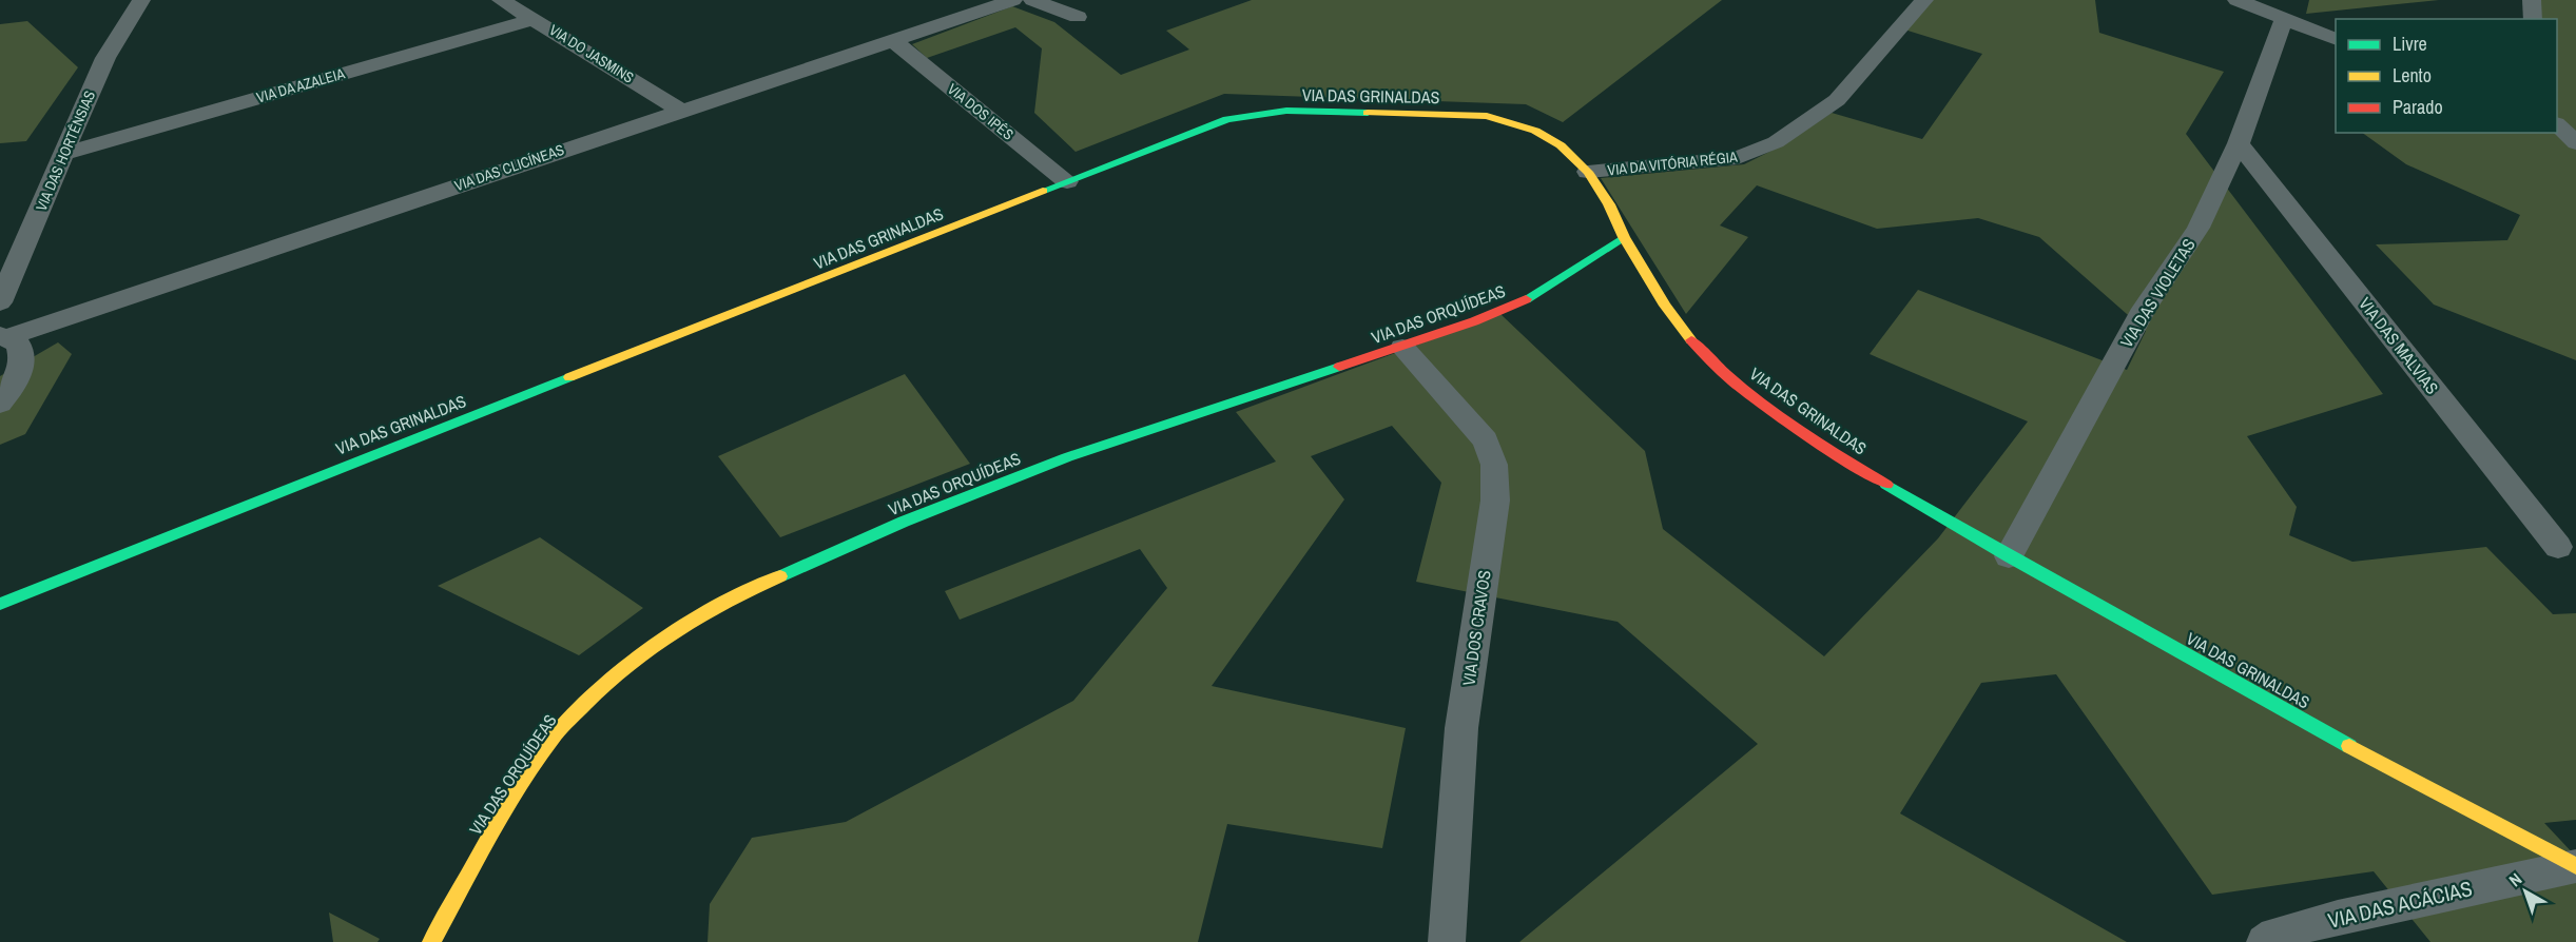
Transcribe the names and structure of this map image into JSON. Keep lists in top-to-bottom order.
{
  "streets": {
    "street": [
      "VIA DO JASMINS",
      "VIA DA AZALEIA",
      "VIA DAS GRINALDAS",
      "VIA DOS IPÊS",
      "VIA DAS HORTÊNSIAS",
      "VIA DA VITÓRIA RÉGIA",
      "VIA DAS CLICÍNEAS",
      "VIA DAS VIOLETAS",
      "VIA DAS ORQUÍDEAS",
      "VIA DAS MALVIAS",
      "VIA DOS CRAVOS",
      "VIA DAS ACÁCIAS"
    ]
  },
  "crossings": [
    ["VIA DO JASMINS", "VIA DA AZALEIA"],
    ["VIA DO JASMINS", "VIA DAS CLICÍNEAS"],
    ["VIA DA AZALEIA", "VIA DAS HORTÊNSIAS"],
    ["VIA DAS GRINALDAS", "VIA DOS IPÊS"],
    ["VIA DAS GRINALDAS", "VIA DA VITÓRIA RÉGIA"],
    ["VIA DAS GRINALDAS", "VIA DAS VIOLETAS"],
    ["VIA DAS GRINALDAS", "VIA DAS ORQUÍDEAS"],
    ["VIA DAS GRINALDAS", "VIA DAS ACÁCIAS"],
    ["VIA DOS IPÊS", "VIA DAS CLICÍNEAS"],
    ["VIA DAS VIOLETAS", "VIA DAS MALVIAS"],
    ["VIA DAS ORQUÍDEAS", "VIA DOS CRAVOS"]
  ],
  "legend": ["Livre", "Lento", "Parado"],
  "north": "top left"
}
